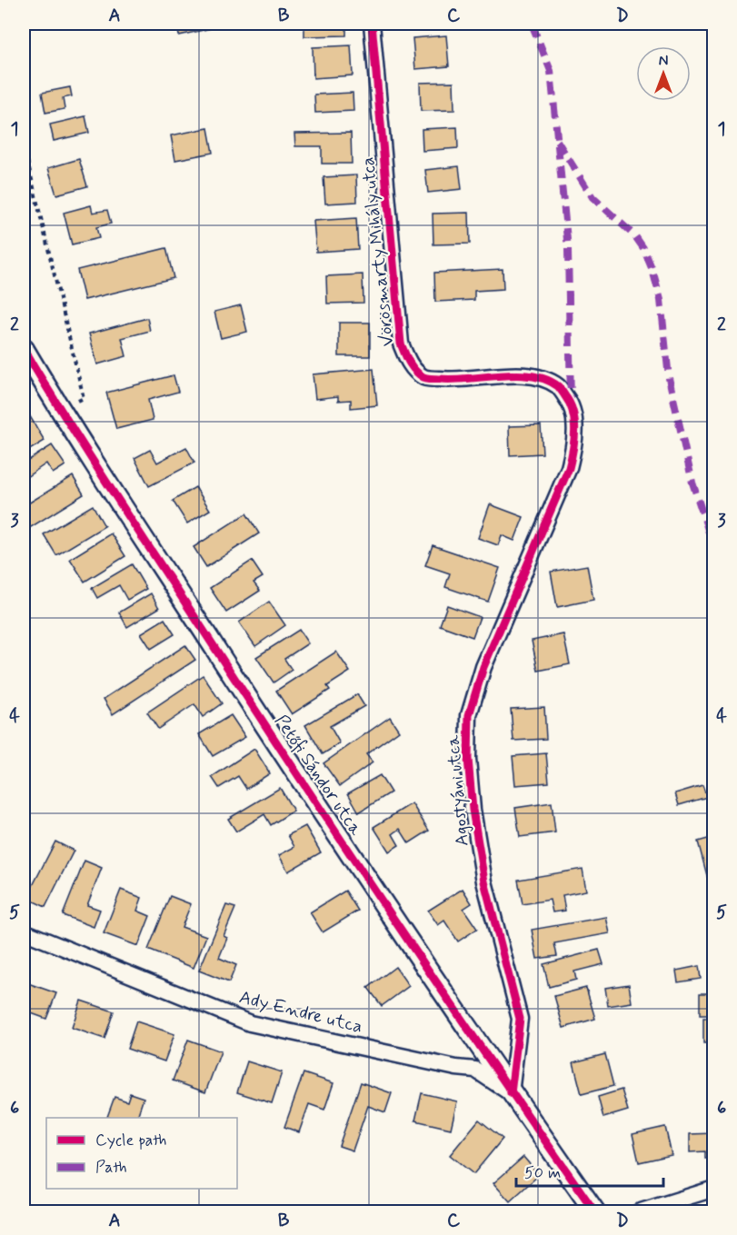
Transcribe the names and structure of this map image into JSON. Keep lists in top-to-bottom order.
{
  "streets": {
    "street": [
      "Vörösmarty Mihály utca",
      "Petőfi Sándor utca",
      "Agostyáni utca",
      "Ady Endre utca"
    ]
  },
  "crossings": [
    ["Vörösmarty Mihály utca", "Agostyáni utca"],
    ["Petőfi Sándor utca", "Agostyáni utca"],
    ["Petőfi Sándor utca", "Ady Endre utca"],
    ["Agostyáni utca", "Ady Endre utca"]
  ],
  "legend": ["Cycle path", "Path"],
  "scale_bar": "50 m",
  "north": "top",
  "grid": {
    "columns": [
      "A",
      "B",
      "C",
      "D"
    ],
    "rows": [
      "1",
      "2",
      "3",
      "4",
      "5",
      "6"
    ]
  }
}
